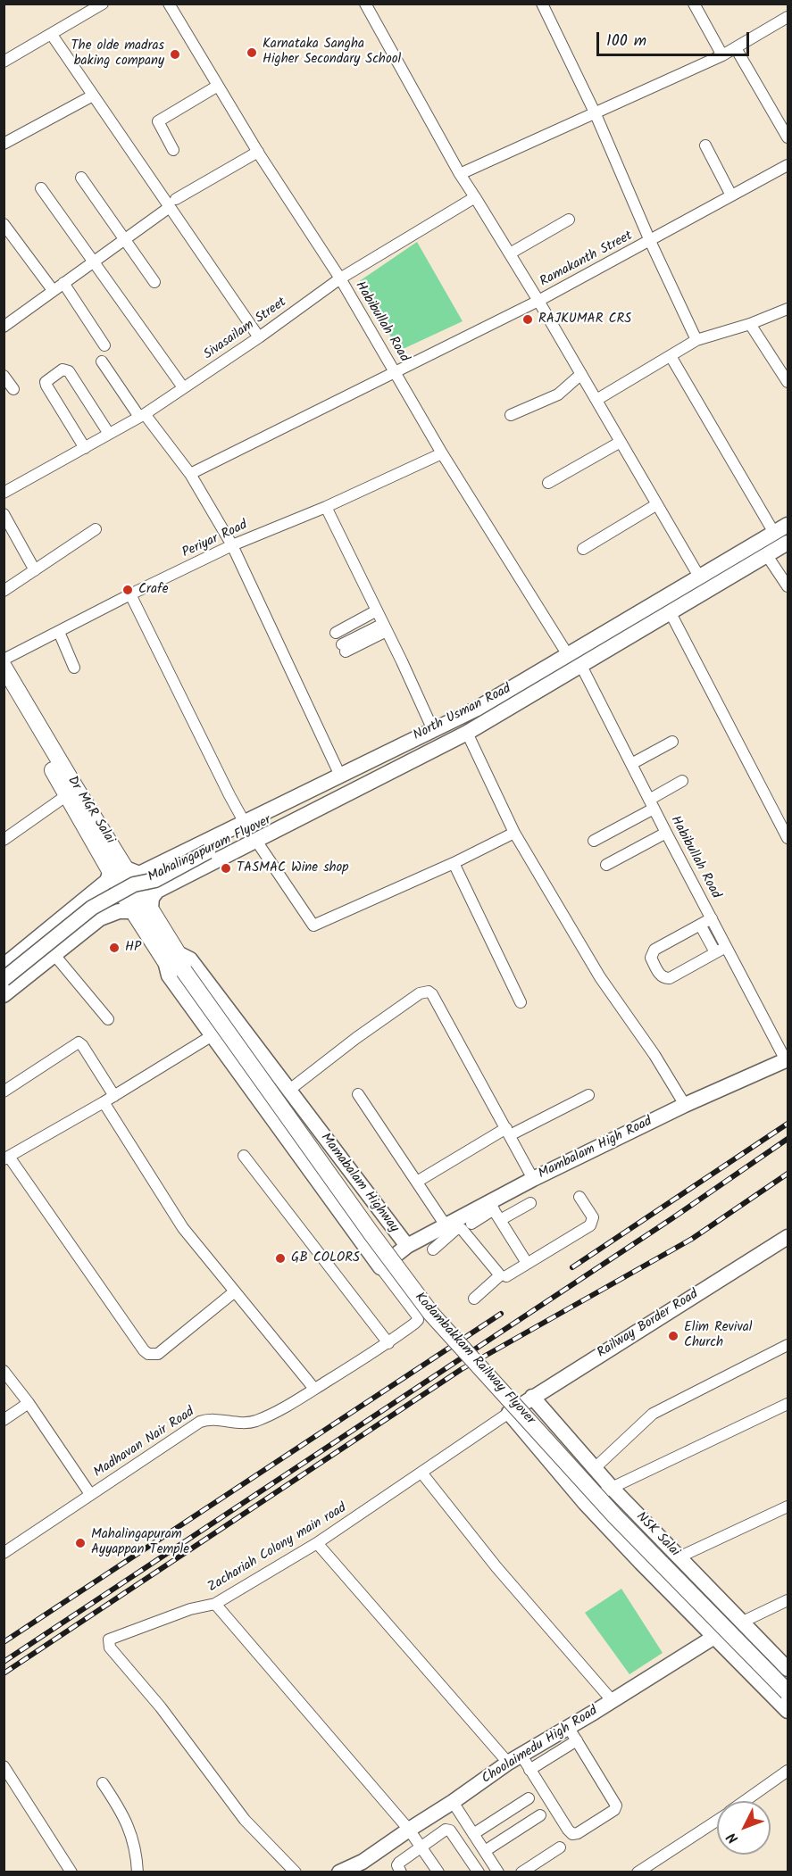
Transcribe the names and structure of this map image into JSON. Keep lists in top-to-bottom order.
{
  "streets": {
    "main road": ["Dr MGR Salai", "Kodambakkam Railway Flyover"],
    "street": [
      "Ramakanth Street",
      "Habibullah Road",
      "Sivasailam Street",
      "Periyar Road",
      "North Usman Road",
      "Mahalingapuram Flyover",
      "Mambalam High Road",
      "Mamabalam Highway",
      "Railway Border Road",
      "Madhavan Nair Road",
      "NSK Salai",
      "Zachariah Colony main road",
      "Choolaimedu High Road"
    ]
  },
  "crossings": [
    ["Ramakanth Street", "Habibullah Road"],
    ["Habibullah Road", "Sivasailam Street"],
    ["Habibullah Road", "Periyar Road"],
    ["Habibullah Road", "North Usman Road"],
    ["Habibullah Road", "Mambalam High Road"],
    ["North Usman Road", "Dr MGR Salai"],
    ["North Usman Road", "Mahalingapuram Flyover"],
    ["Dr MGR Salai", "Mamabalam Highway"],
    ["Dr MGR Salai", "Kodambakkam Railway Flyover"],
    ["Mambalam High Road", "Mamabalam Highway"],
    ["Mamabalam Highway", "Kodambakkam Railway Flyover"],
    ["Mamabalam Highway", "Madhavan Nair Road"],
    ["Railway Border Road", "NSK Salai"],
    ["Railway Border Road", "Zachariah Colony main road"]
  ],
  "places": [
    "Karnataka Sangha Higher Secondary School",
    "The olde madras baking company",
    "RAJKUMAR CRS",
    "Crafe",
    "TASMAC Wine shop",
    "HP",
    "GB COLORS",
    "Elim Revival Church",
    "Mahalingapuram Ayyappan Temple"
  ],
  "scale_bar": "100 m",
  "north": "bottom left"
}
